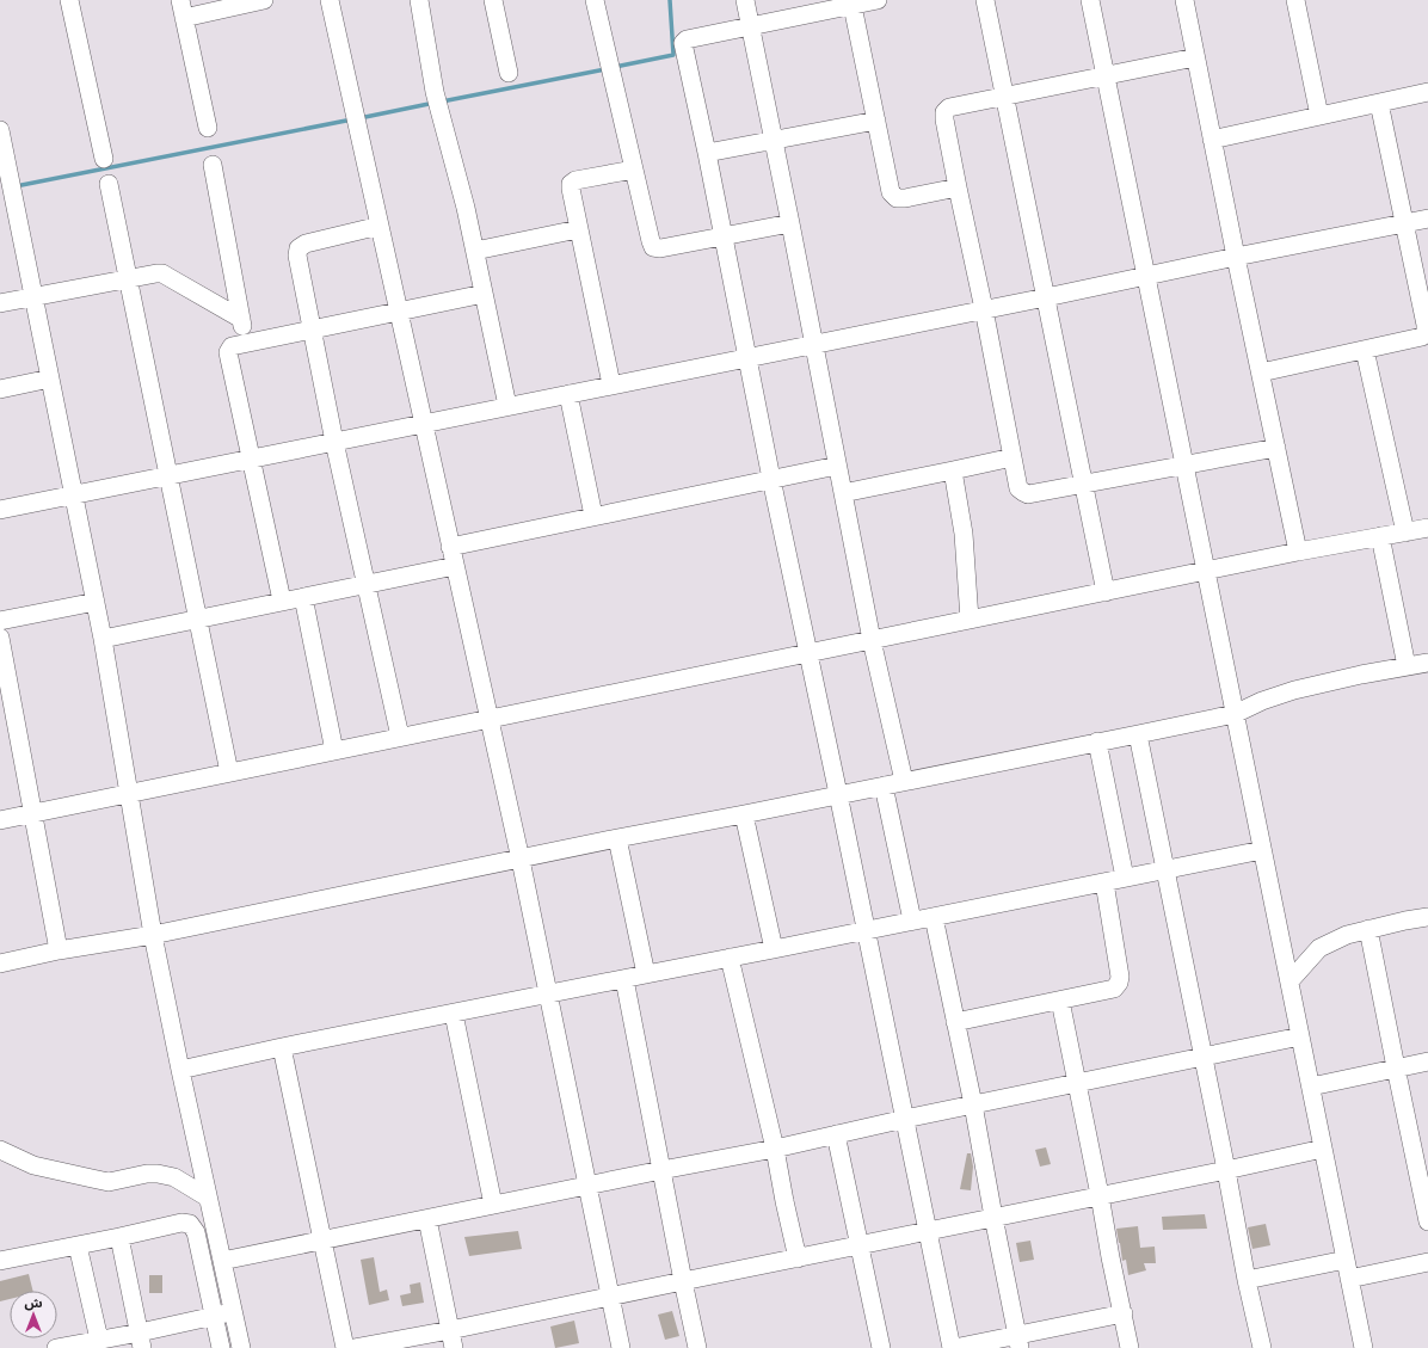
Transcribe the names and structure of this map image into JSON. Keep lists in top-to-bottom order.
{
  "north": "top"
}
